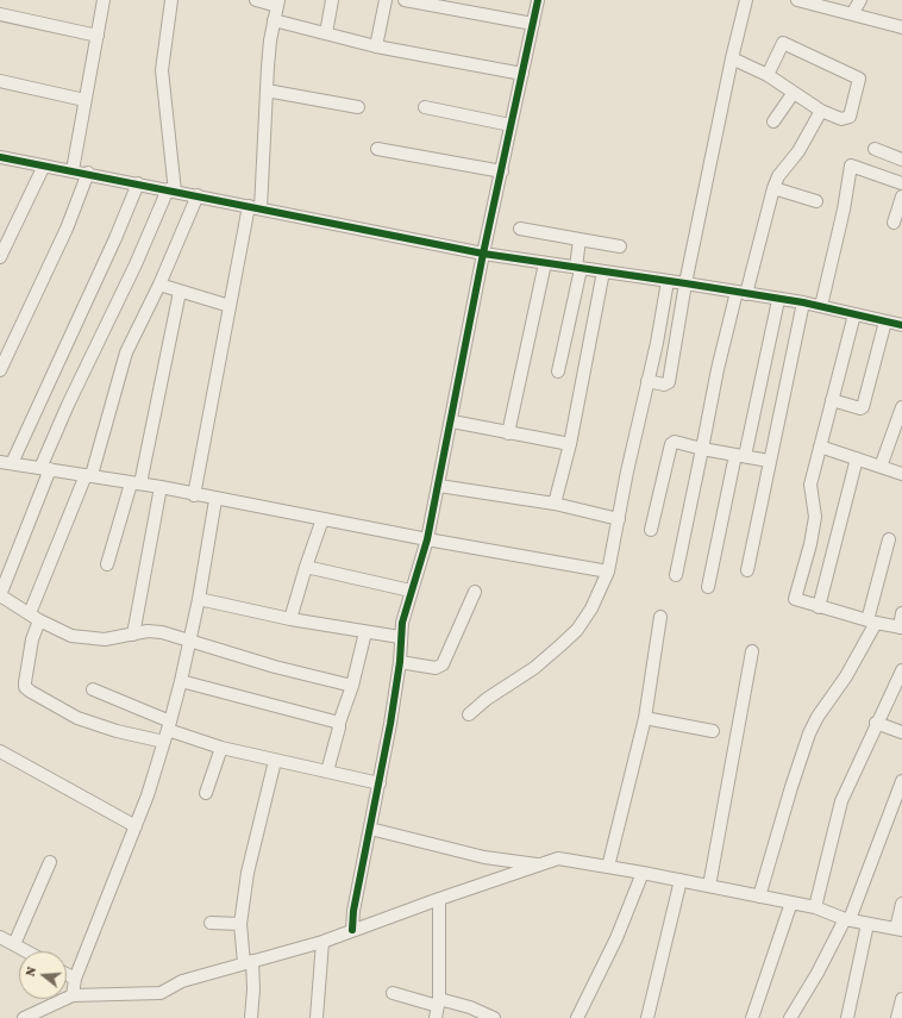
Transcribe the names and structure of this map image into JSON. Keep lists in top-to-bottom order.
{
  "north": "left"
}
